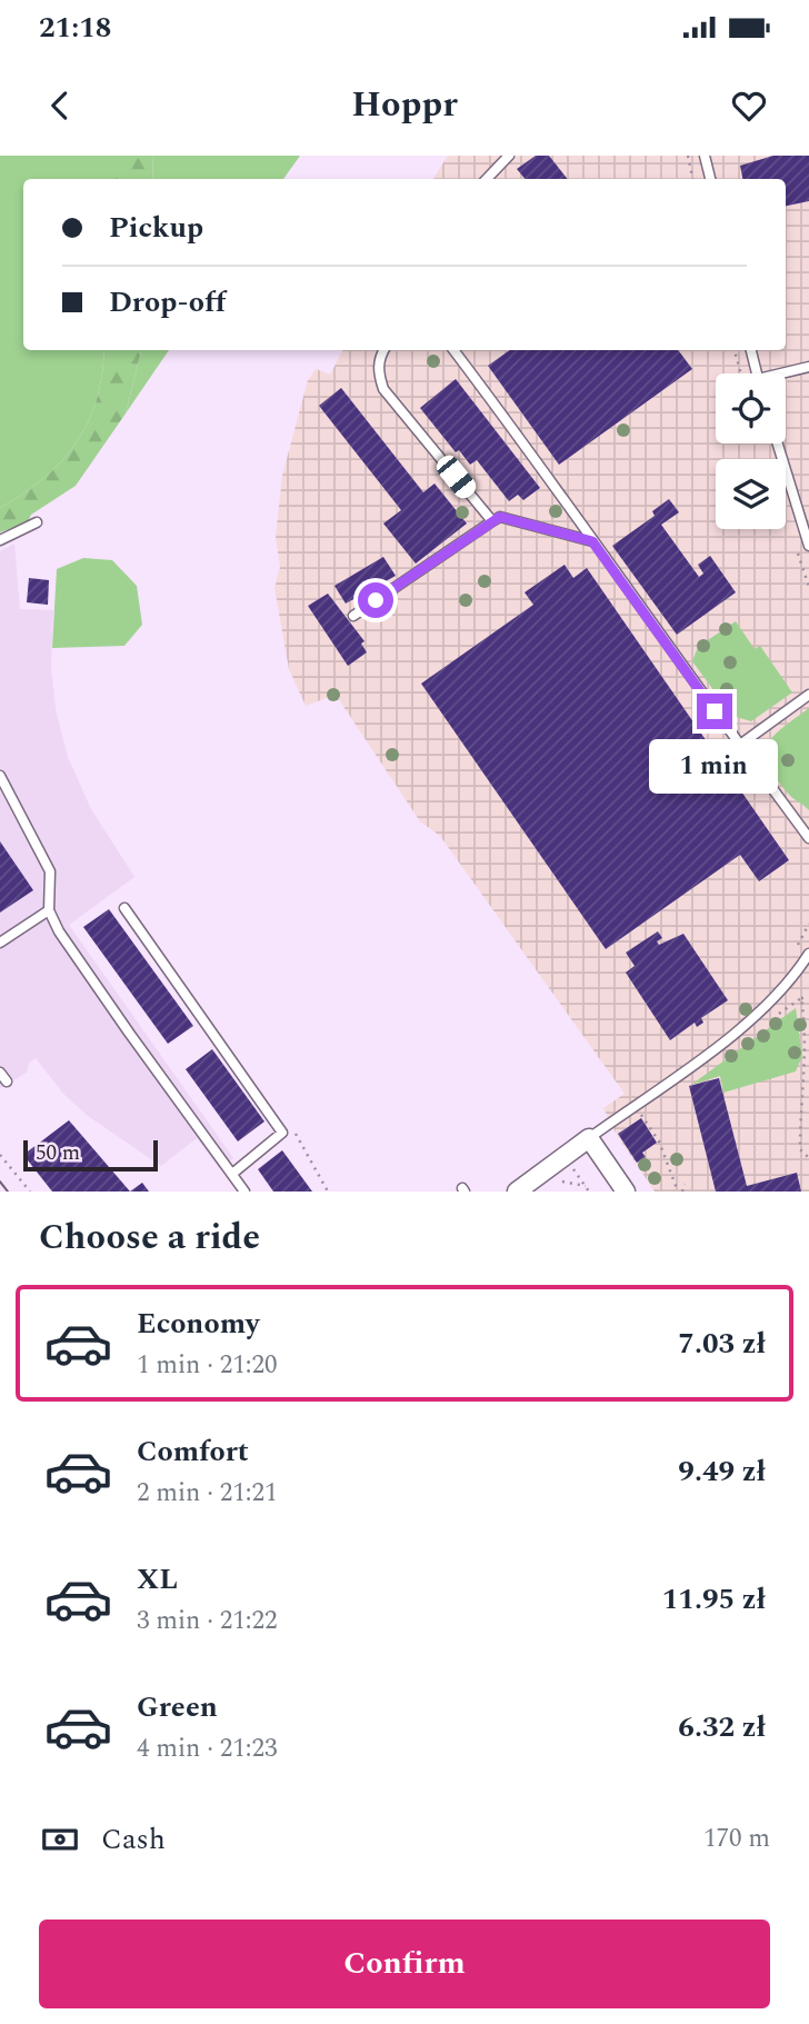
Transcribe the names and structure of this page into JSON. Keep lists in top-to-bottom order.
{
  "scale_bar": "50 m",
  "page": {
    "status": "21:18",
    "header": "Hoppr",
    "banner": ["Pickup", "Drop-off"],
    "bubble": "1 min",
    "scale": "50 m",
    "heading": "Choose a ride",
    "list": [
      {
        "name": "Economy",
        "note": "1 min · 21:20",
        "value": "7.03 zł"
      },
      {
        "name": "Comfort",
        "note": "2 min · 21:21",
        "value": "9.49 zł"
      },
      {
        "name": "XL",
        "note": "3 min · 21:22",
        "value": "11.95 zł"
      },
      {
        "name": "Green",
        "note": "4 min · 21:23",
        "value": "6.32 zł"
      }
    ],
    "pay": ["Cash", "170 m"],
    "buttons": "Confirm"
  }
}
